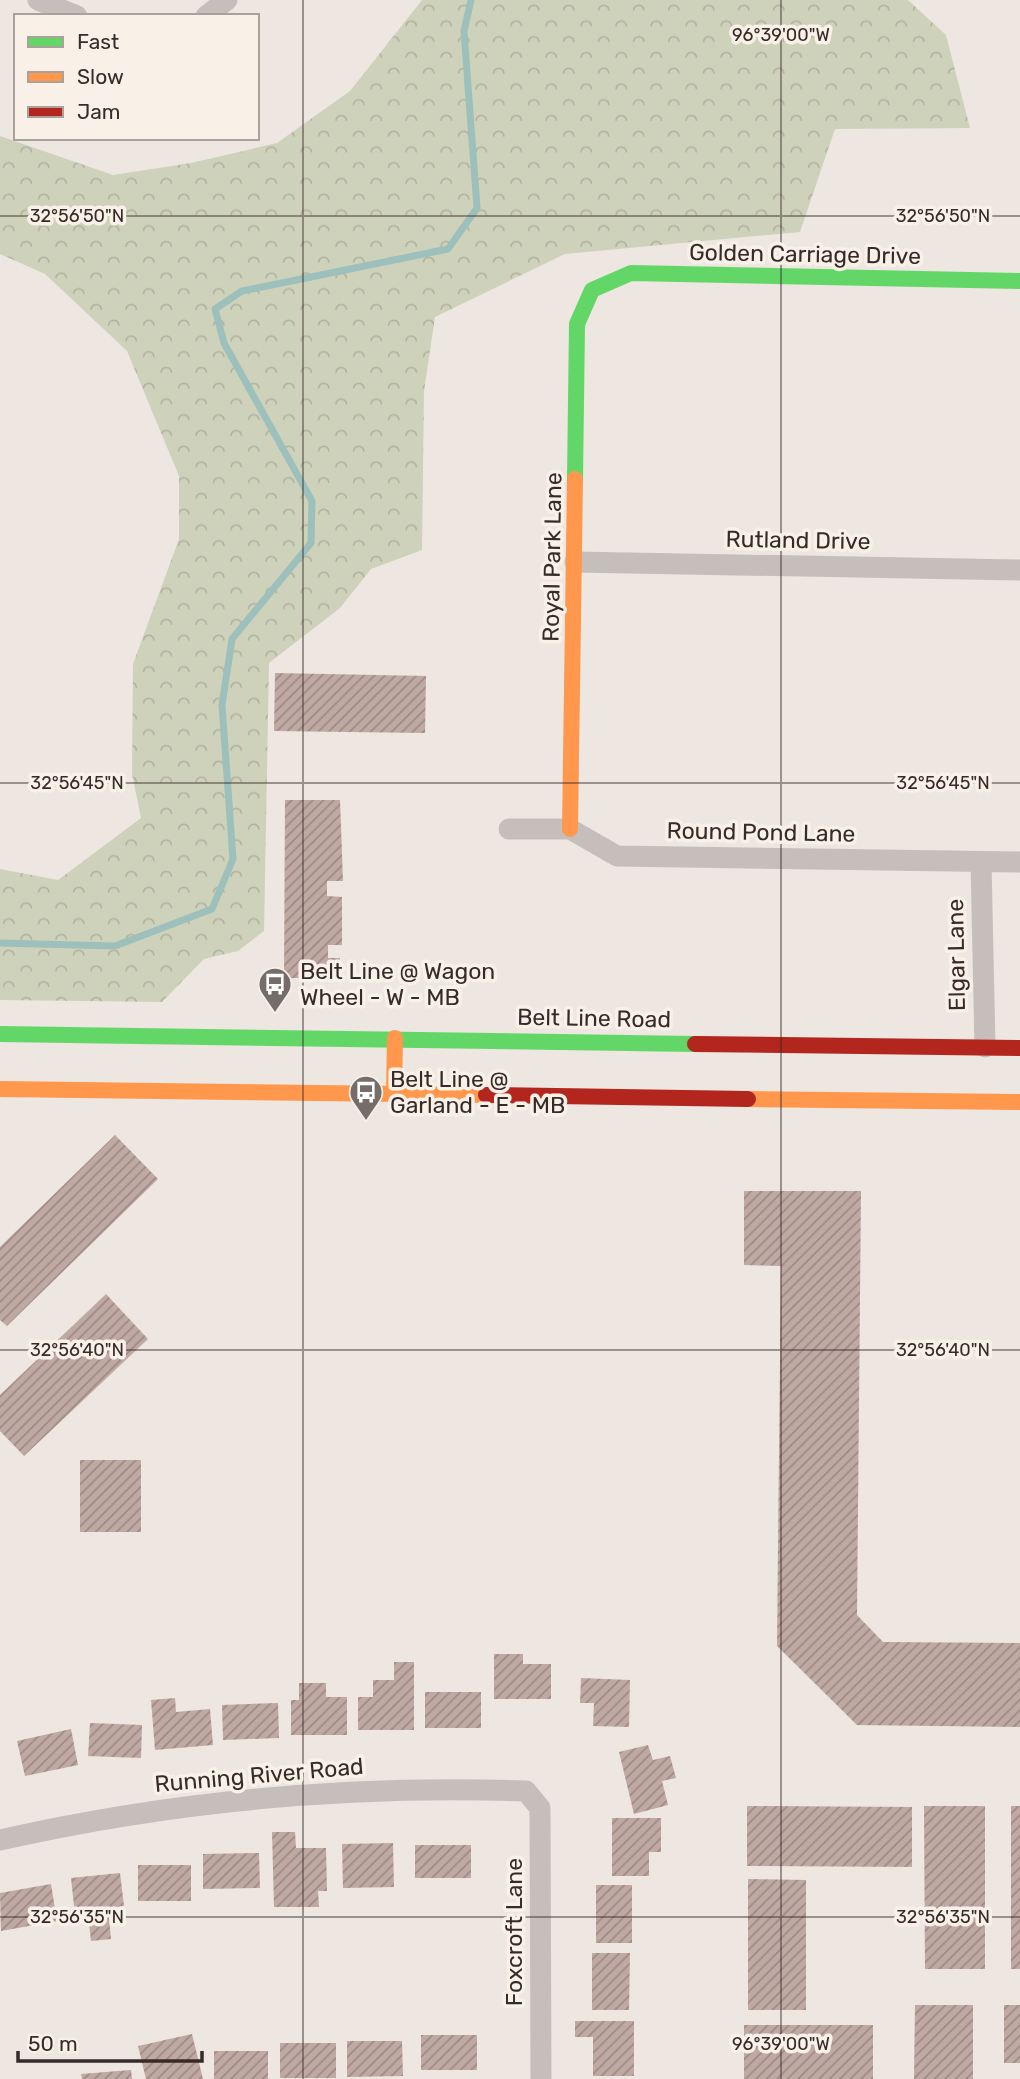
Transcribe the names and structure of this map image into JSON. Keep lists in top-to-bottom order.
{
  "streets": {
    "main road": ["Golden Carriage Drive", "Royal Park Lane", "Belt Line Road"],
    "street": [
      "Rutland Drive",
      "Round Pond Lane",
      "Elgar Lane",
      "Running River Road",
      "Foxcroft Lane"
    ]
  },
  "crossings": [
    ["Golden Carriage Drive", "Royal Park Lane"],
    ["Rutland Drive", "Royal Park Lane"],
    ["Royal Park Lane", "Round Pond Lane"],
    ["Round Pond Lane", "Elgar Lane"],
    ["Elgar Lane", "Belt Line Road"],
    ["Running River Road", "Foxcroft Lane"]
  ],
  "places": {
    "bus stop": ["Belt Line @ Wagon Wheel - W - MB", "Belt Line @ Garland - E - MB"]
  },
  "legend": ["Fast", "Slow", "Jam"],
  "scale_bar": "50 m",
  "coordinates": [
    "96°39'00\"W",
    "32°56'50\"N",
    "32°56'45\"N",
    "32°56'40\"N",
    "32°56'35\"N"
  ]
}
